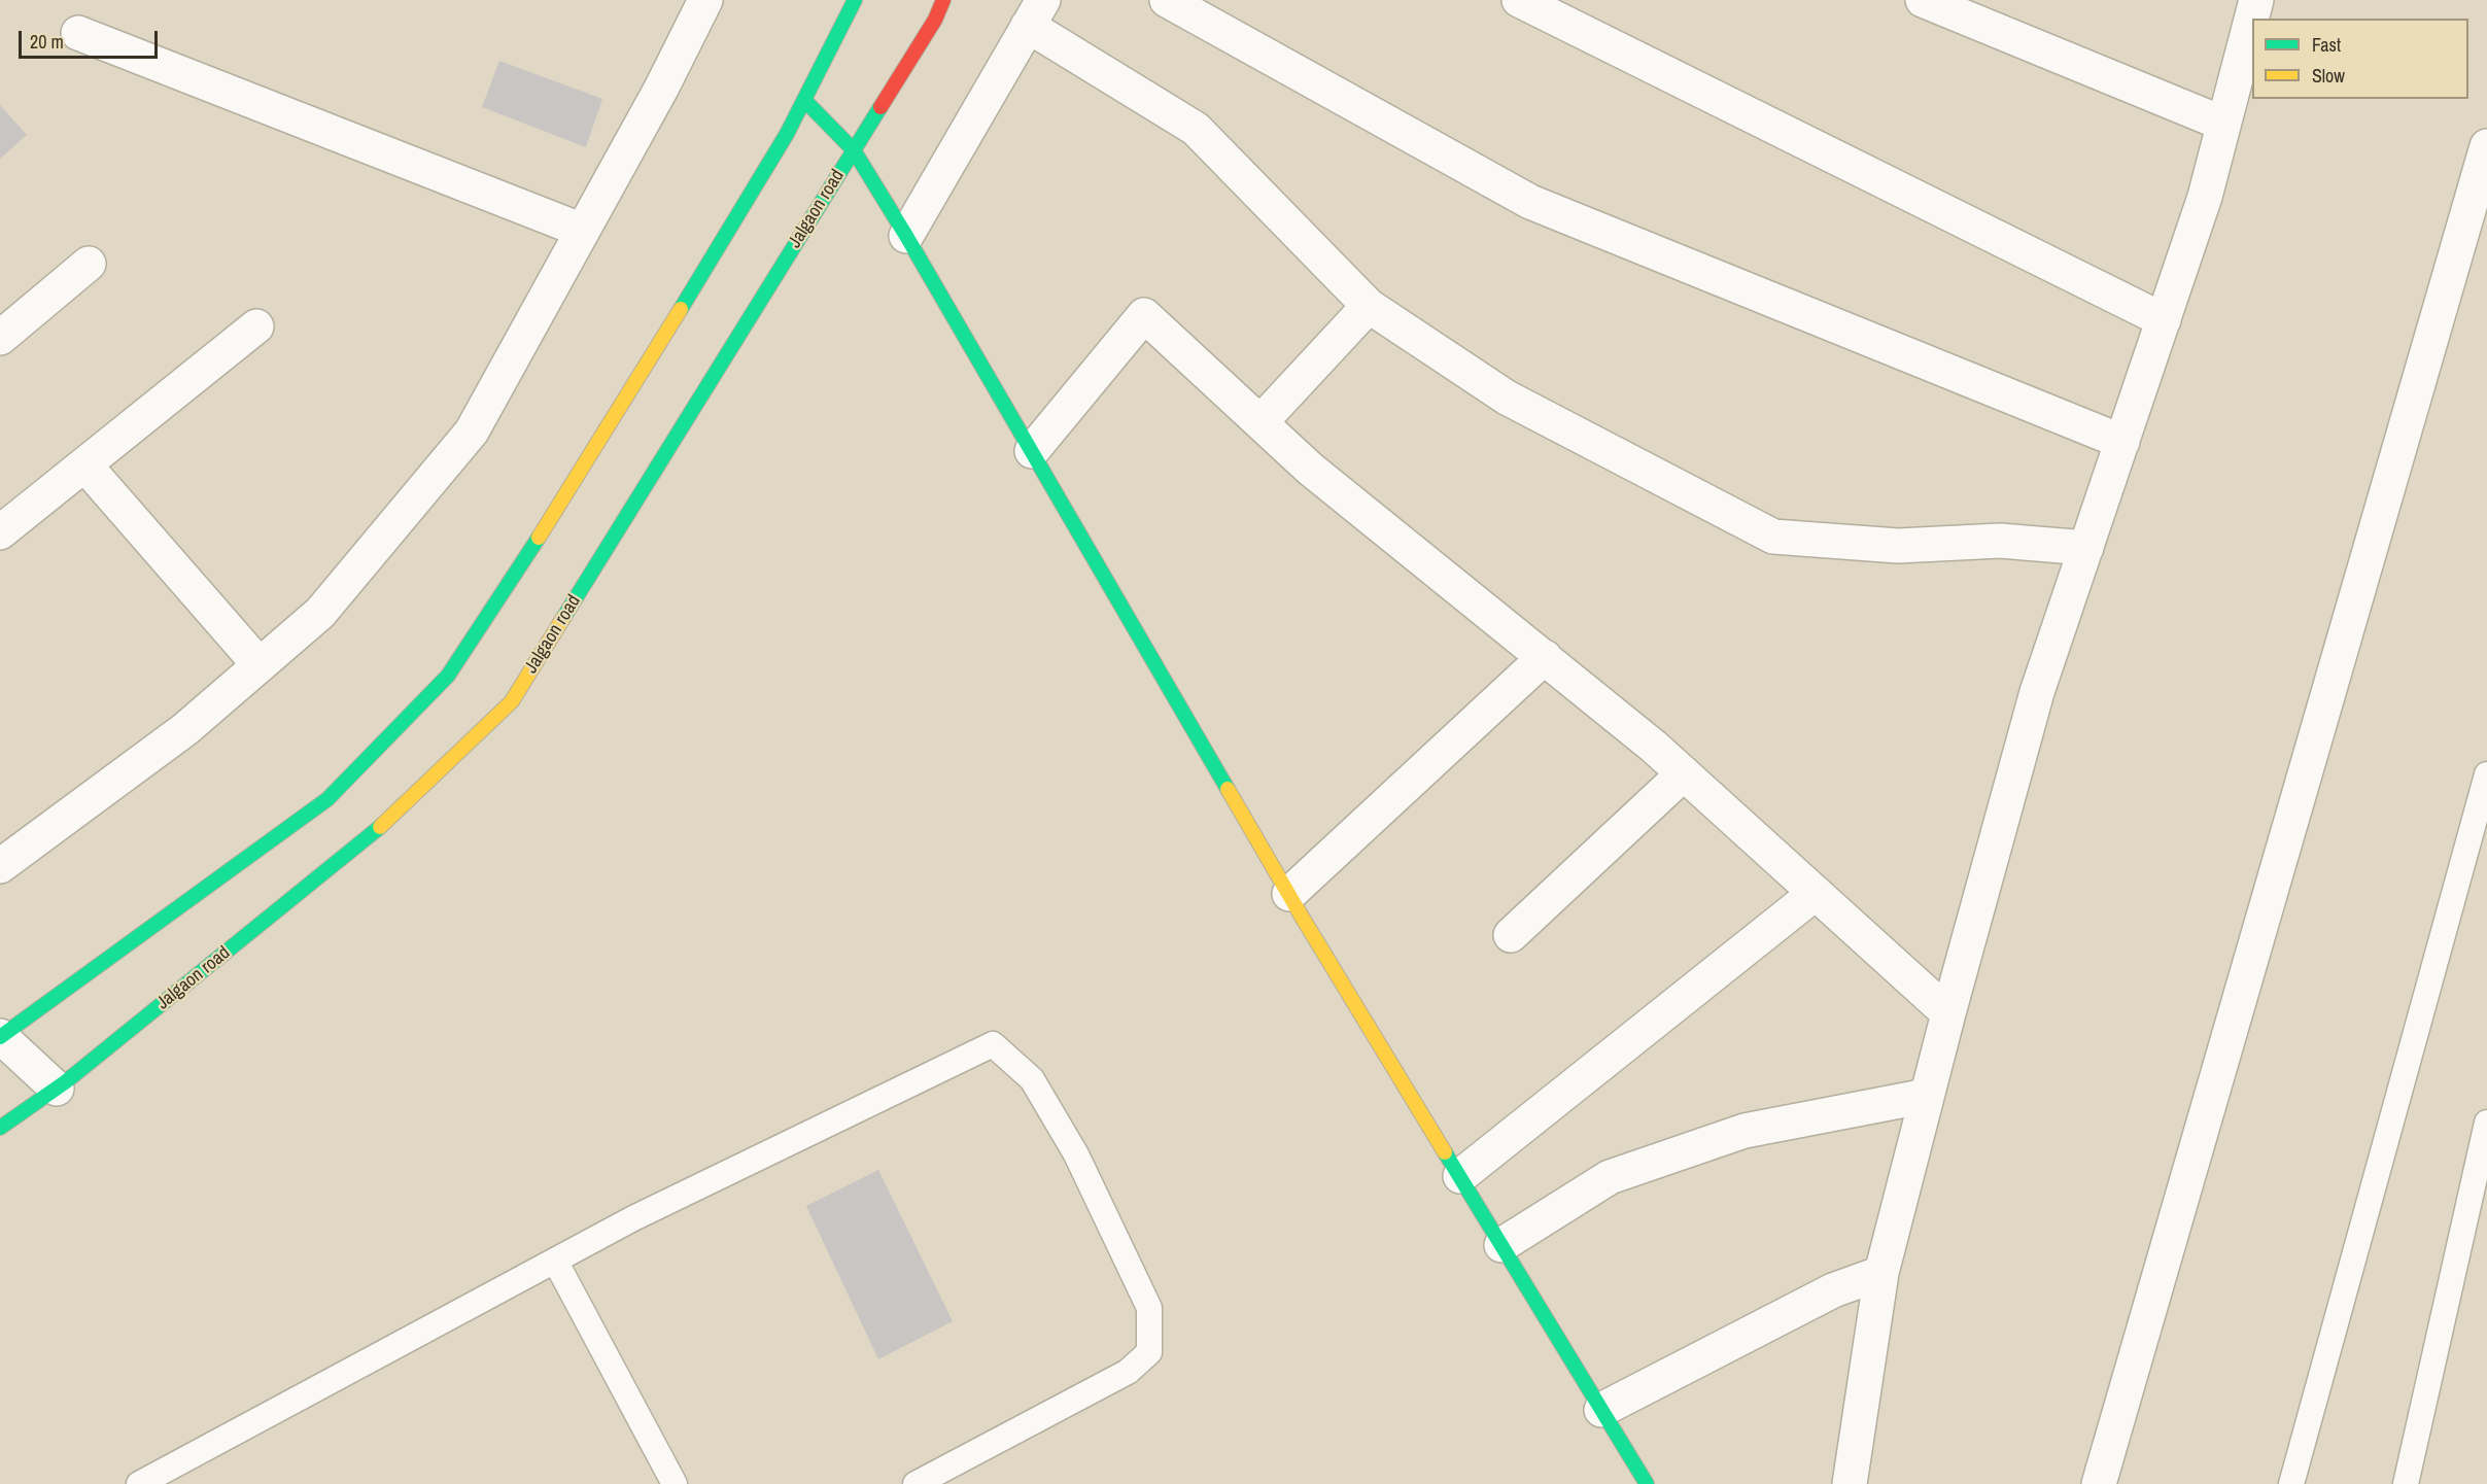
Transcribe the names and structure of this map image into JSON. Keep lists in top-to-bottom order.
{
  "streets": {
    "main road": ["Jalgaon road"]
  },
  "legend": ["Fast", "Slow"],
  "scale_bar": "20 m"
}
